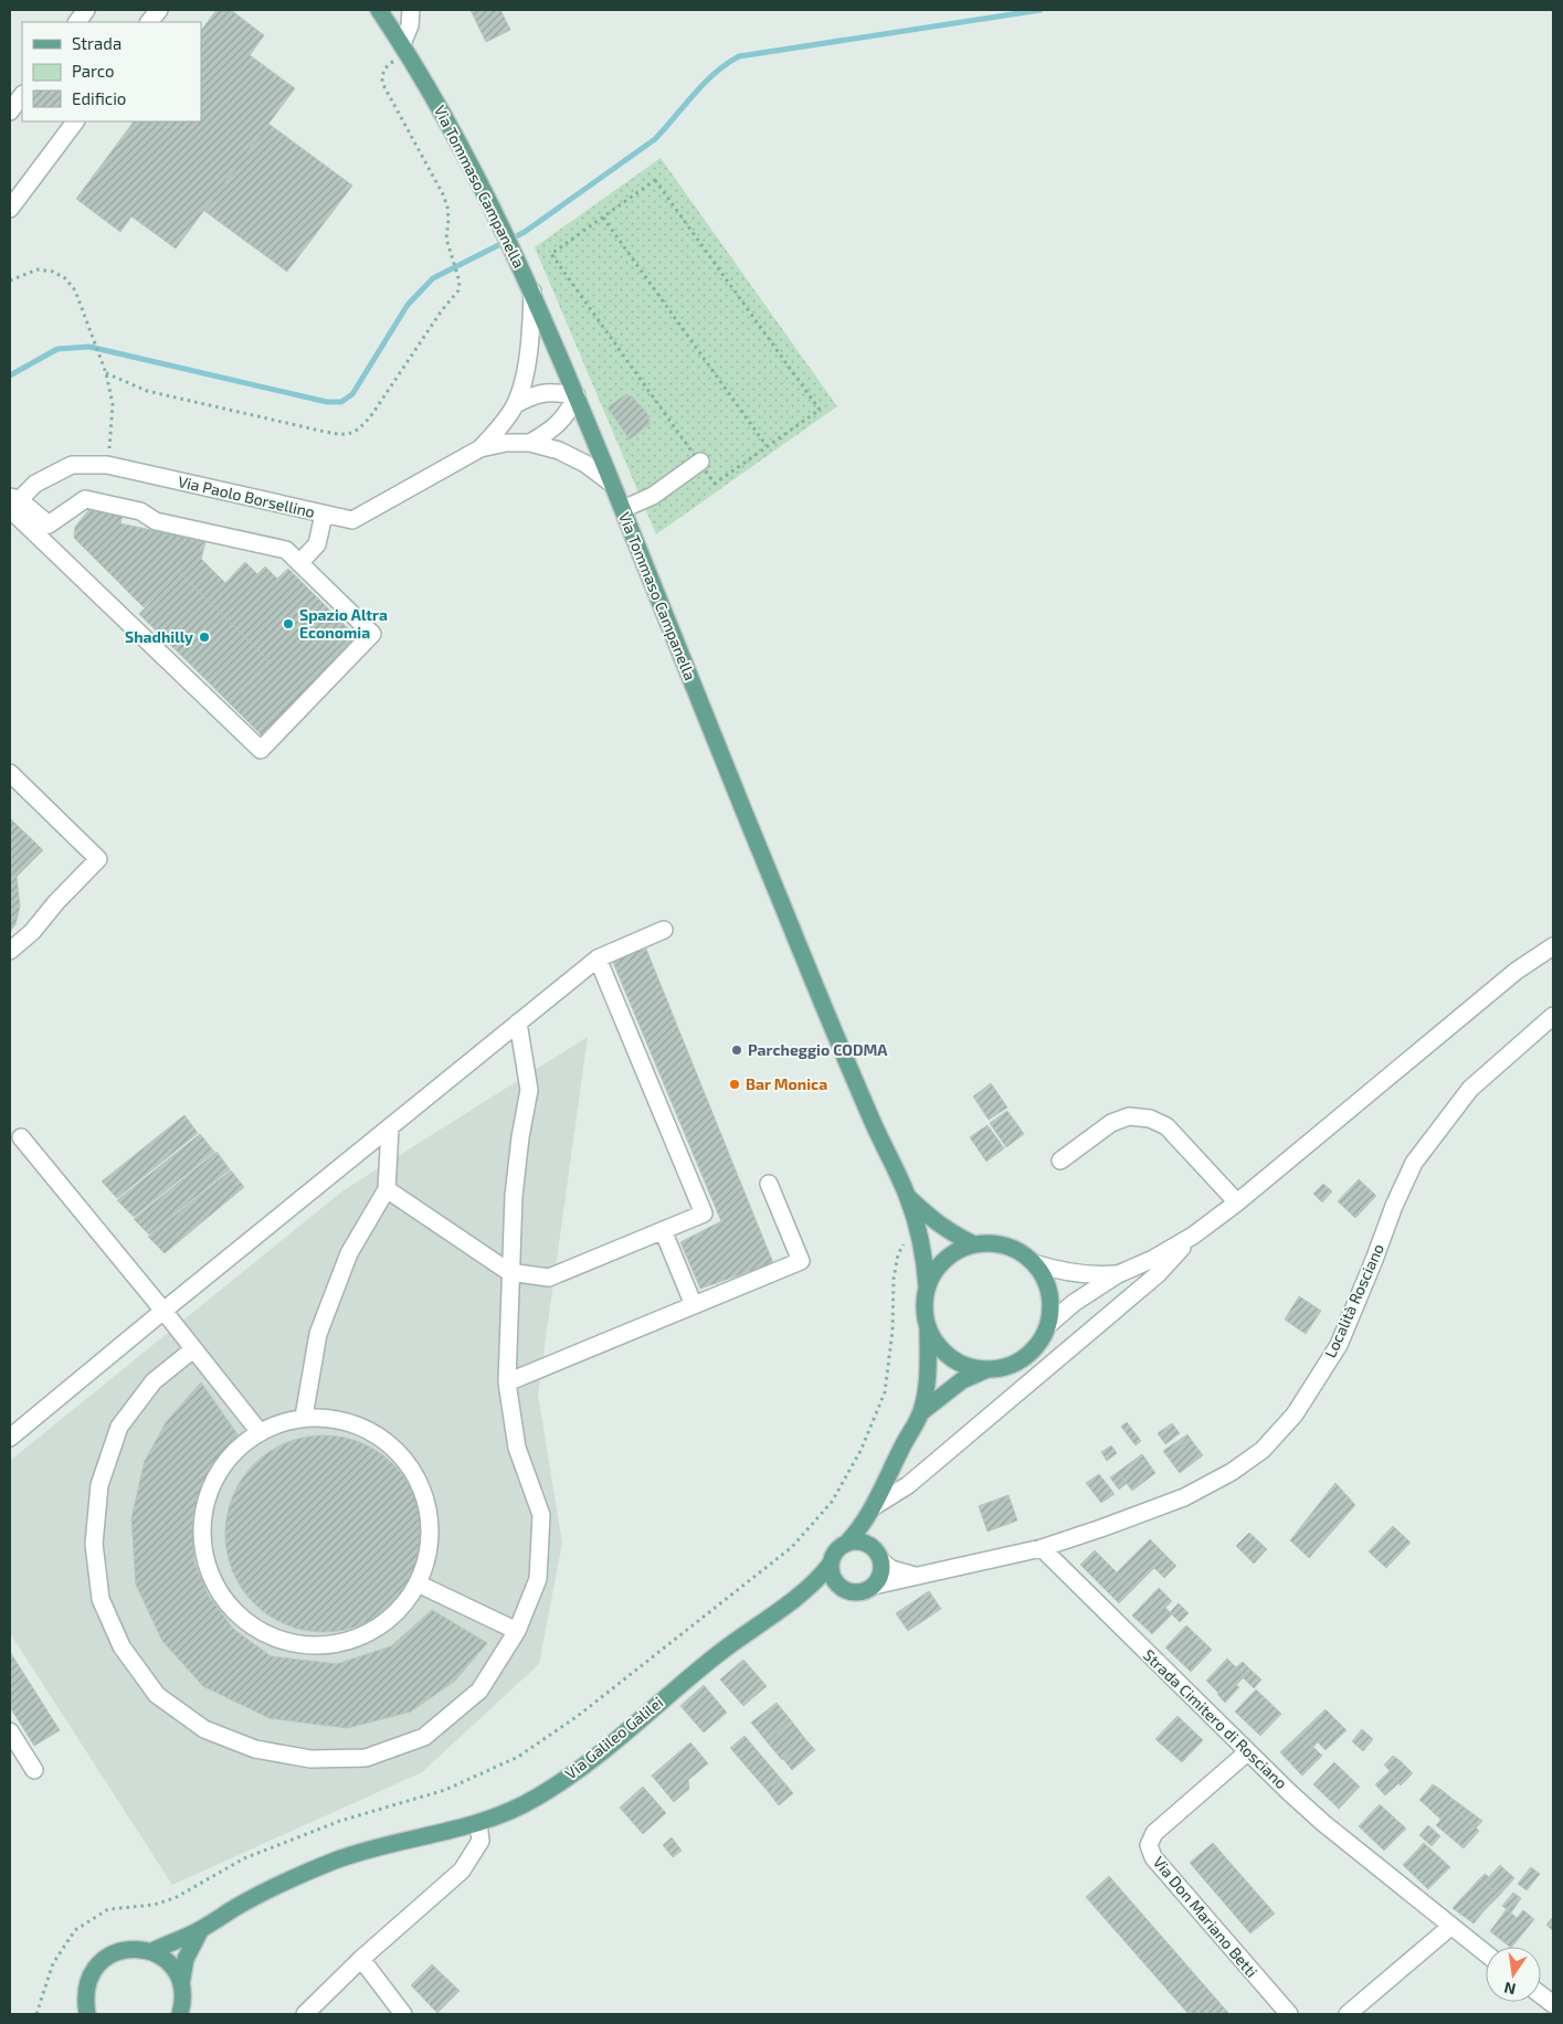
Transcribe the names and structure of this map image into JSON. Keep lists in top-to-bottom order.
{
  "streets": {
    "main road": ["Via Tommaso Campanella", "Via Galileo Galilei"],
    "street": [
      "Via Paolo Borsellino",
      "Località Rosciano",
      "Strada Cimitero di Rosciano",
      "Via Don Mariano Betti"
    ]
  },
  "crossings": [
    ["Via Tommaso Campanella", "Via Paolo Borsellino"],
    ["Località Rosciano", "Strada Cimitero di Rosciano"],
    ["Strada Cimitero di Rosciano", "Via Don Mariano Betti"]
  ],
  "places": [
    "Spazio Altra Economia",
    "Shadhilly",
    "Parcheggio CODMA",
    "Bar Monica"
  ],
  "legend": ["Strada", "Parco", "Edificio"],
  "north": "bottom"
}
